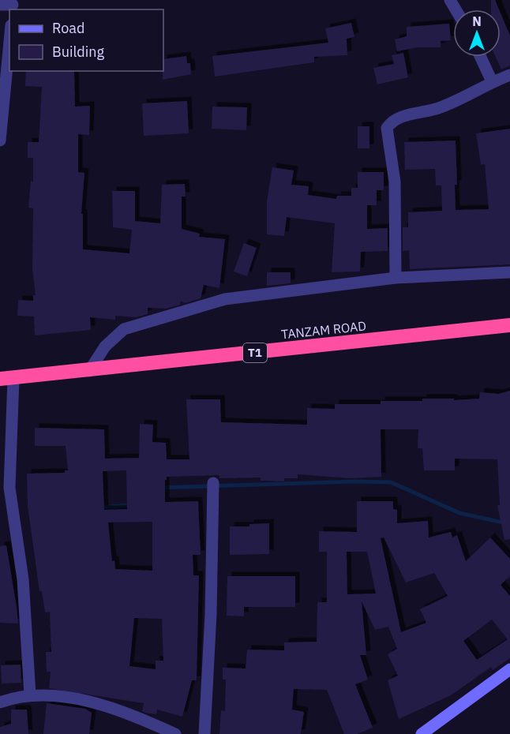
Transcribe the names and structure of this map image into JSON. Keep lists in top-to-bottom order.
{
  "streets": {
    "highway": ["TANZAM ROAD", "T1"]
  },
  "legend": ["Road", "Building"],
  "north": "top"
}
